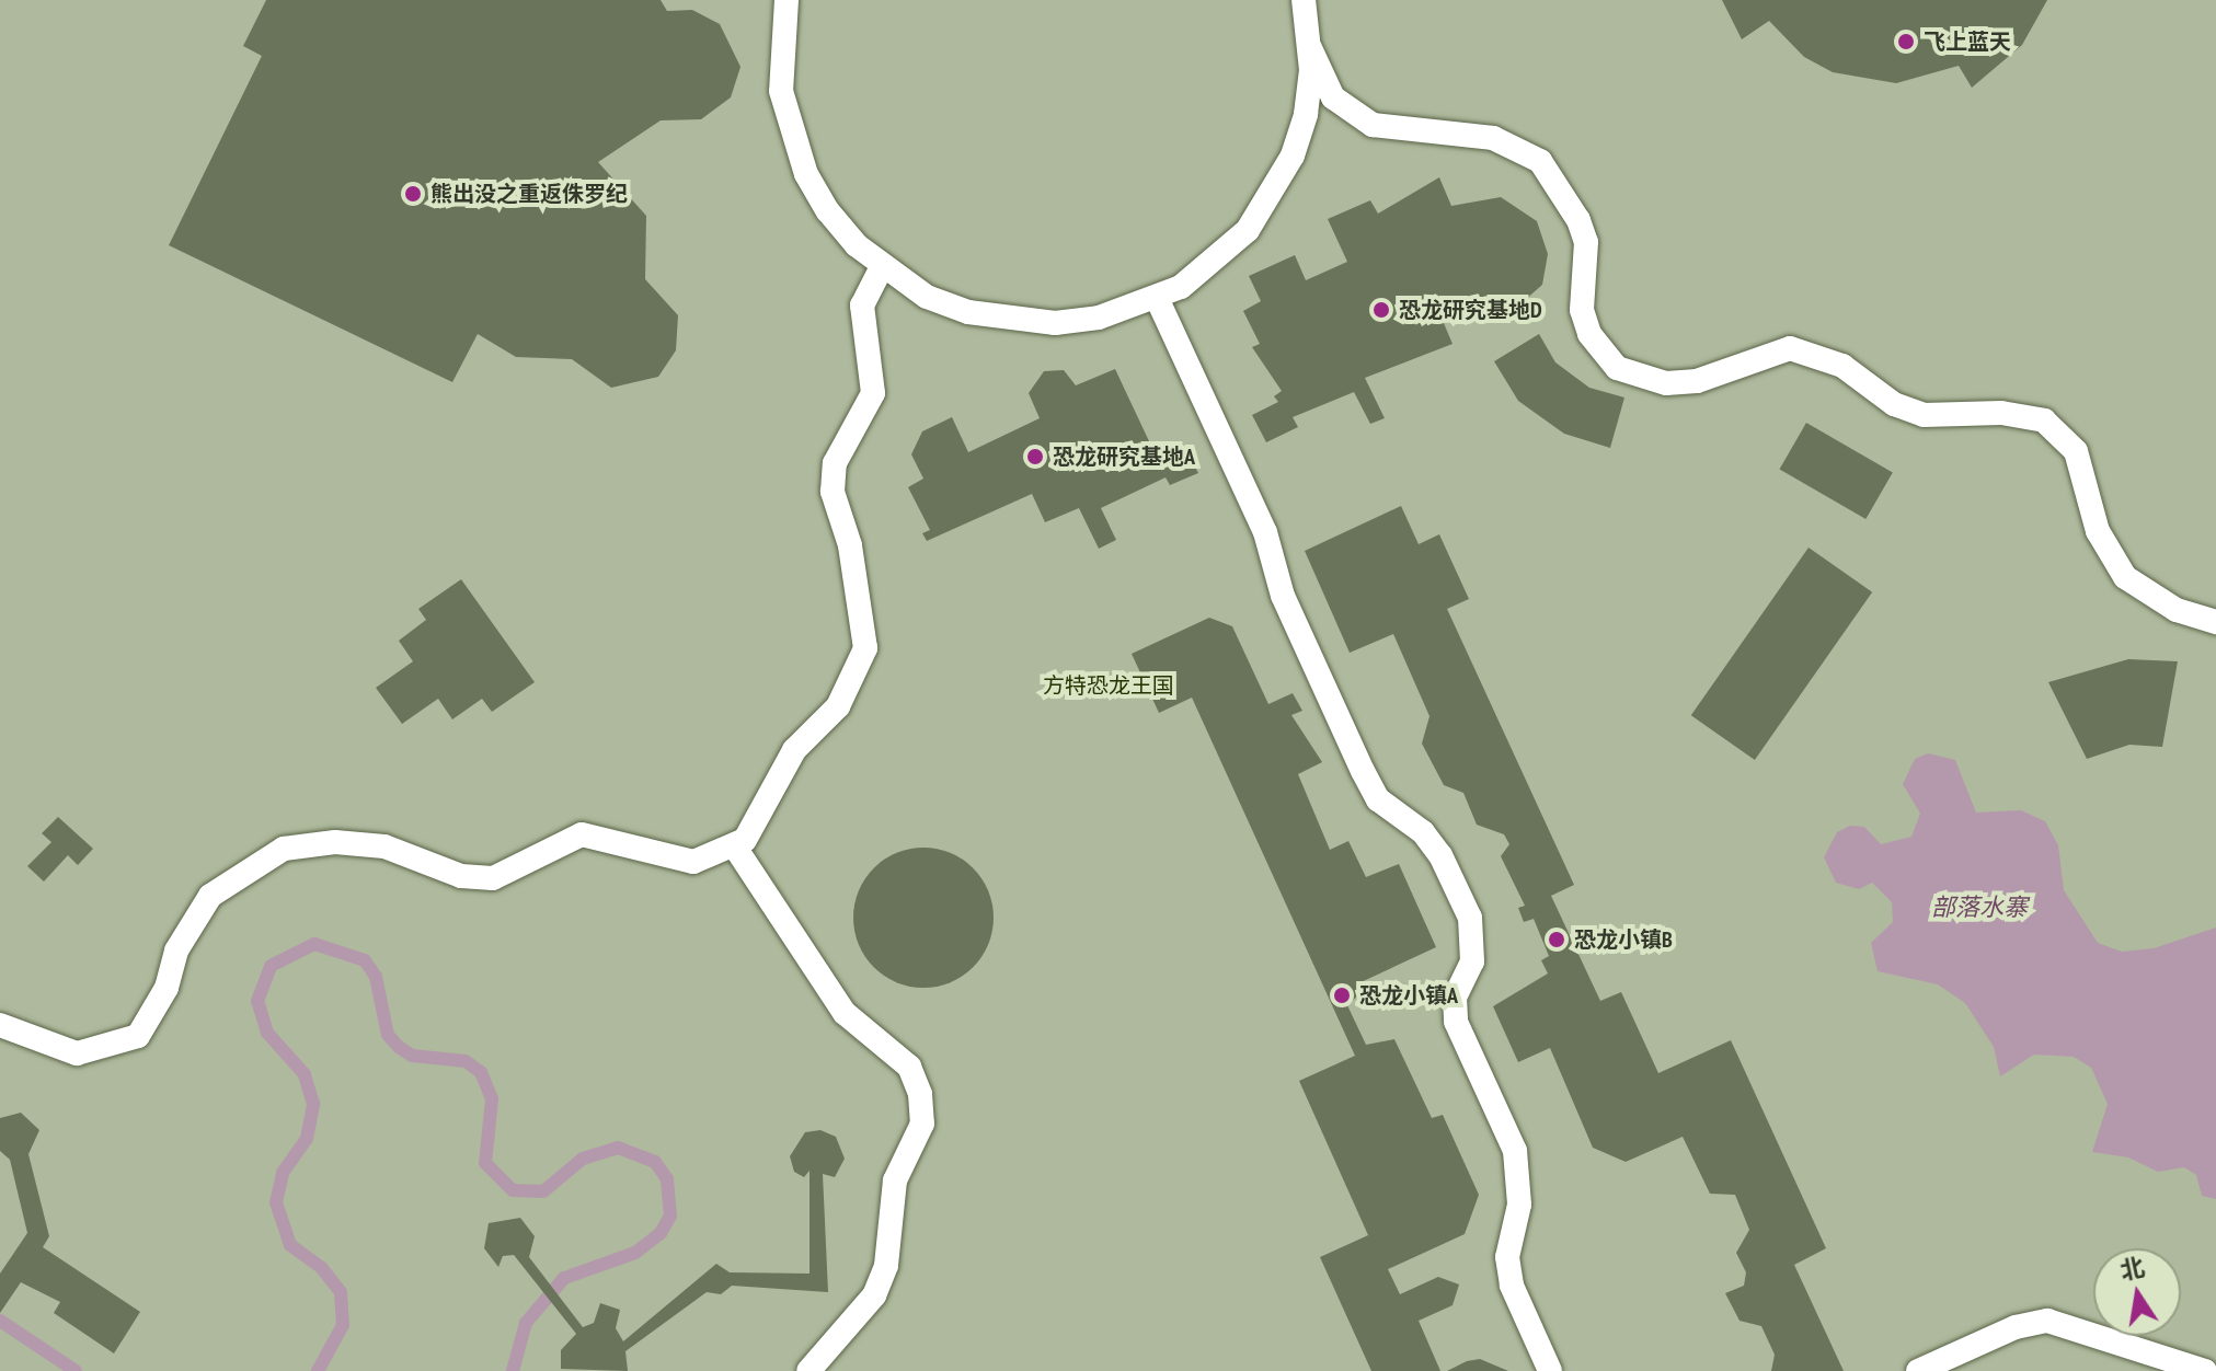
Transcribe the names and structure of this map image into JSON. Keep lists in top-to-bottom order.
{
  "water": ["部落水寨"],
  "parks": ["方特恐龙王国"],
  "places": [
    "飞上蓝天",
    "熊出没之重返侏罗纪",
    "恐龙研究基地D",
    "恐龙研究基地A",
    "恐龙小镇B",
    "恐龙小镇A"
  ],
  "north": "top"
}
